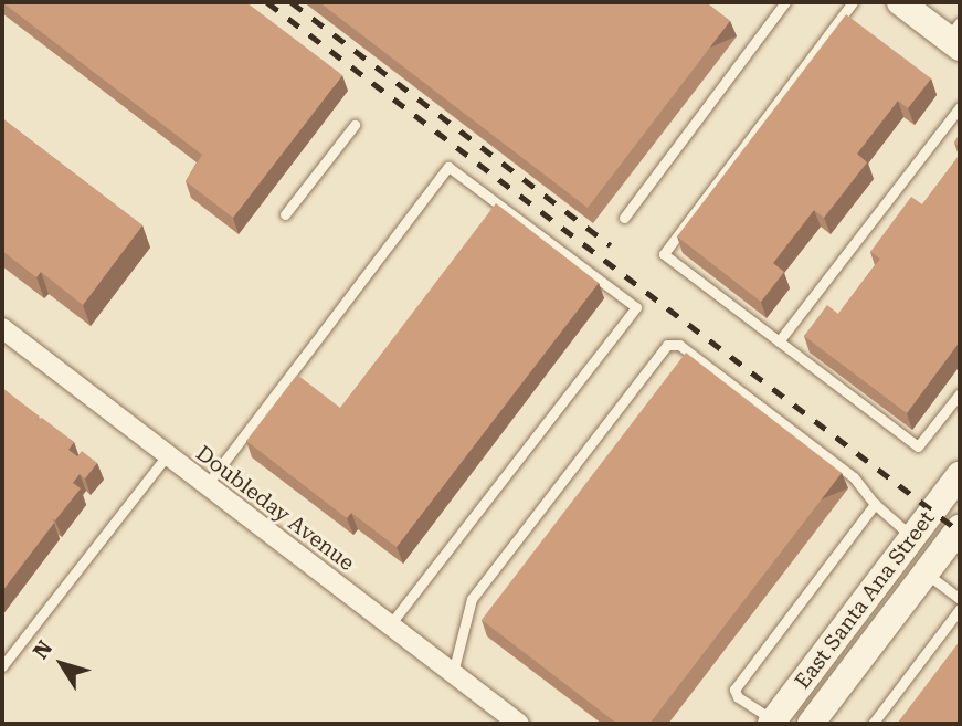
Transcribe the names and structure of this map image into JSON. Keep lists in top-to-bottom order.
{
  "streets": {
    "street": ["Doubleday Avenue", "East Santa Ana Street"]
  },
  "north": "top left"
}
